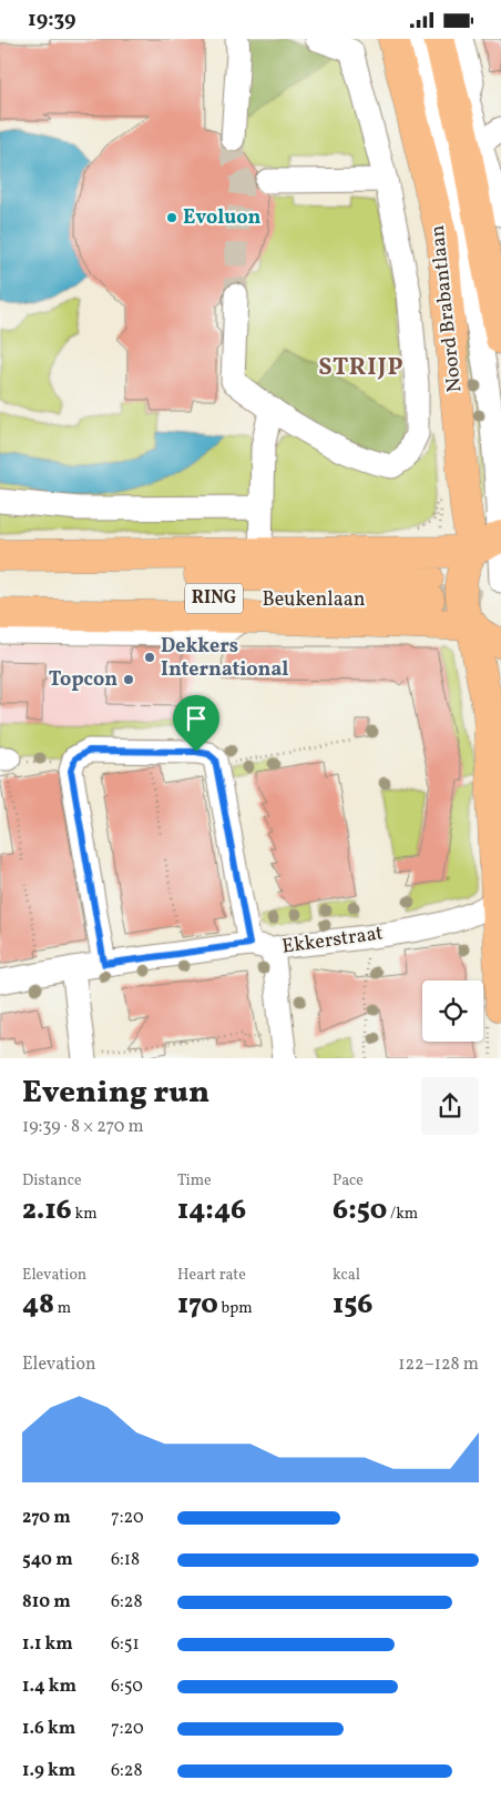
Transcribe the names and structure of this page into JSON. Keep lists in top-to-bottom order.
{
  "streets": {
    "main road": ["Noord Brabantlaan", "RING", "Beukenlaan"],
    "street": ["Ekkerstraat"]
  },
  "districts": ["STRIJP"],
  "places": ["Evoluon", "Dekkers International", "Topcon"],
  "page": {
    "status": "19:39",
    "heading": ["Evening run", "19:39 · 8 × 270 m"],
    "stats": [
      ["Distance", "2.16 km"],
      ["Time", "14:46"],
      ["Pace", "6:50 /km"],
      ["Elevation", "48 m"],
      ["Heart rate", "170 bpm"],
      ["kcal", "156"]
    ],
    "chart": ["Elevation", "122–128 m"],
    "list": [
      {
        "name": "270 m",
        "note": "7:20"
      },
      {
        "name": "540 m",
        "note": "6:18"
      },
      {
        "name": "810 m",
        "note": "6:28"
      },
      {
        "name": "1.1 km",
        "note": "6:51"
      },
      {
        "name": "1.4 km",
        "note": "6:50"
      },
      {
        "name": "1.6 km",
        "note": "7:20"
      },
      {
        "name": "1.9 km",
        "note": "6:28"
      }
    ]
  }
}
